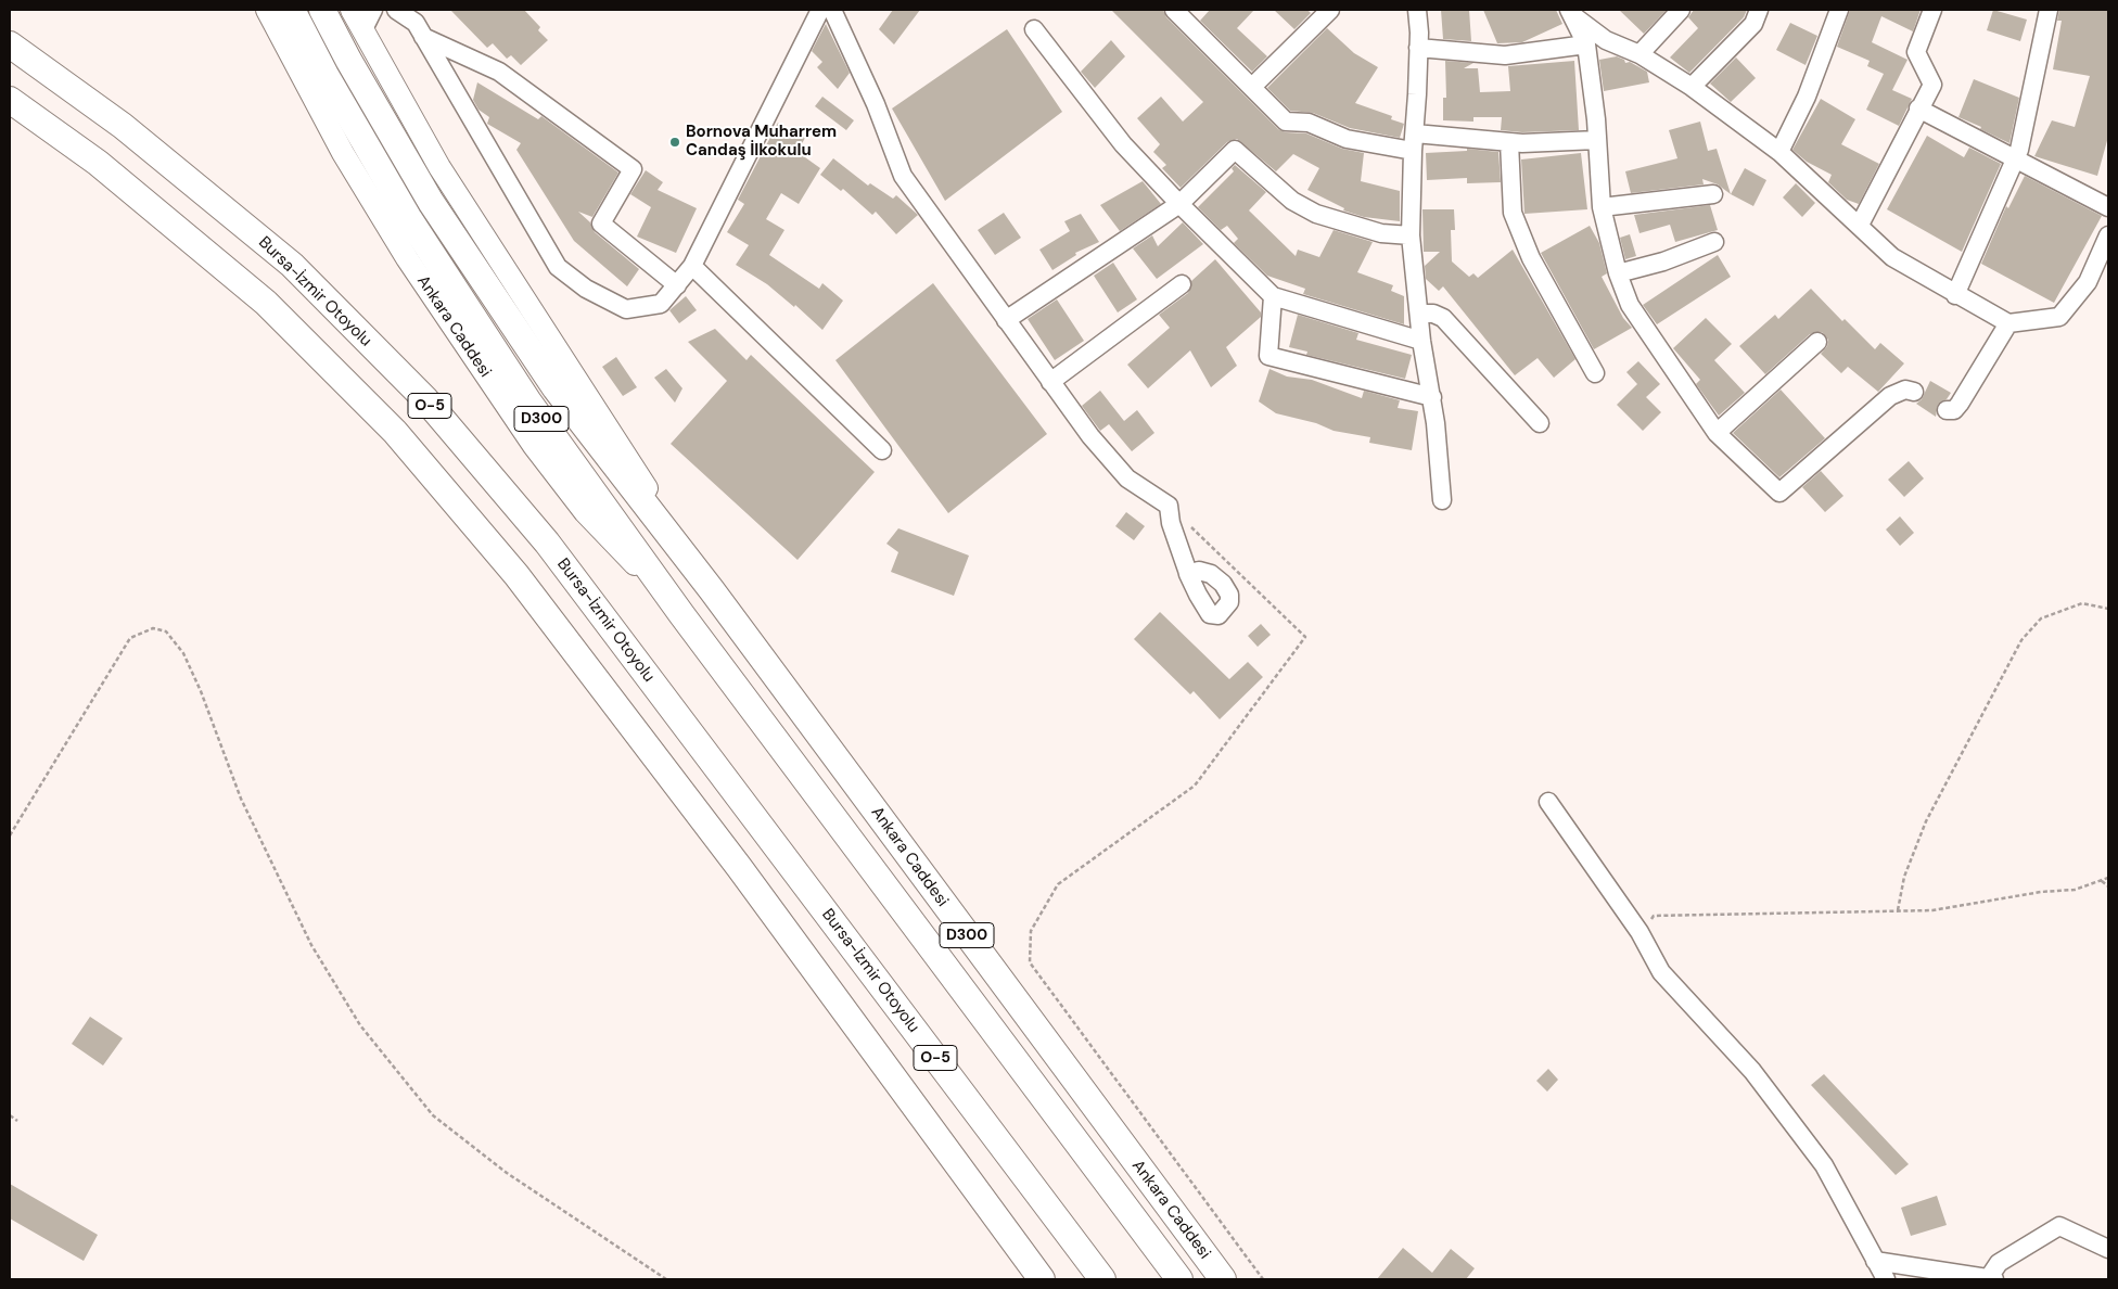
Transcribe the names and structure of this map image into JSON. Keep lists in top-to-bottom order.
{
  "streets": {
    "highway": [
      "Bursa-İzmir Otoyolu",
      "Ankara Caddesi",
      "O-5",
      "D300"
    ]
  },
  "places": ["Bornova Muharrem Candaş İlkokulu"]
}
